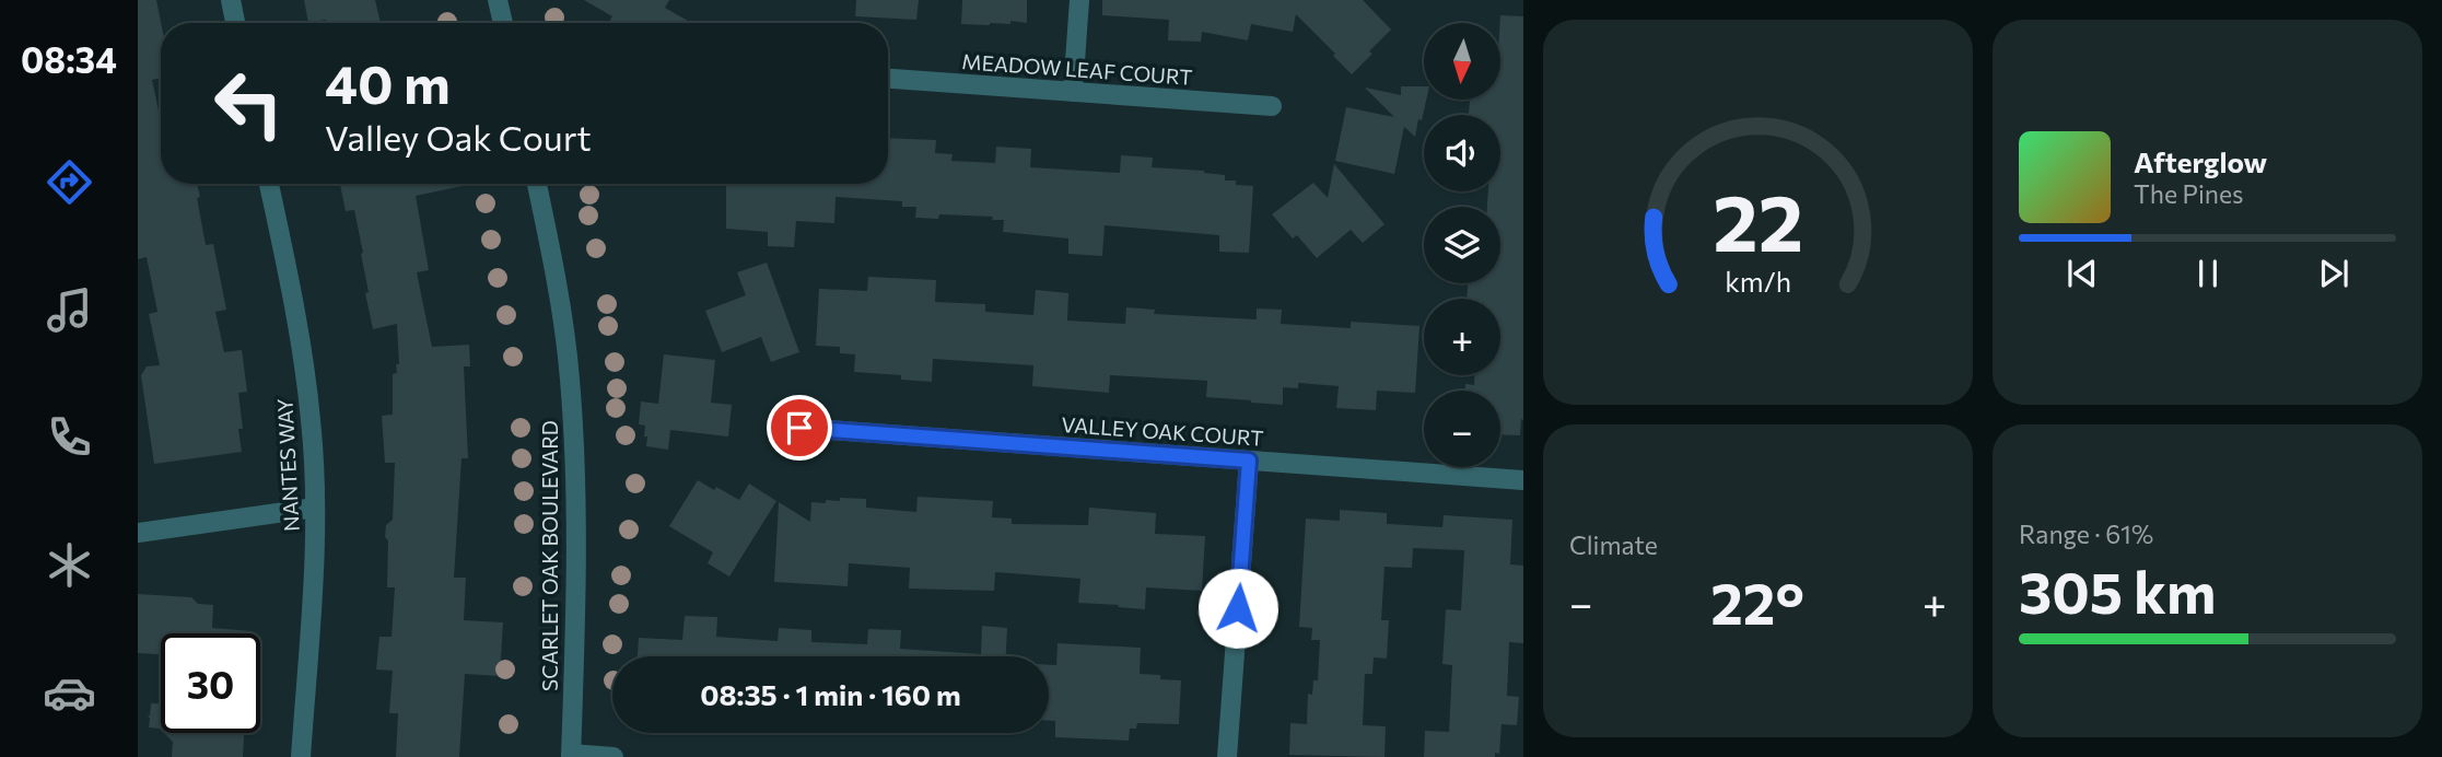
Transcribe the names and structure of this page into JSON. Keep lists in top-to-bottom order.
{
  "streets": {
    "street": [
      "MEADOW LEAF COURT",
      "VALLEY OAK COURT",
      "NANTES WAY",
      "SCARLET OAK BOULEVARD"
    ]
  },
  "north": "bottom",
  "page": {
    "tabs": "08:34",
    "map_buttons": ["+", "−"],
    "turn": ["40 m", "Valley Oak Court"],
    "song": ["Afterglow", "The Pines"],
    "tile": [
      "Climate",
      ["Range · 61%", "305 km"]
    ],
    "heat": ["−", "22°", "+"],
    "limit": "30",
    "trip": "08:35 · 1 min · 160 m",
    "gauge": ["22", "km/h"]
  }
}
